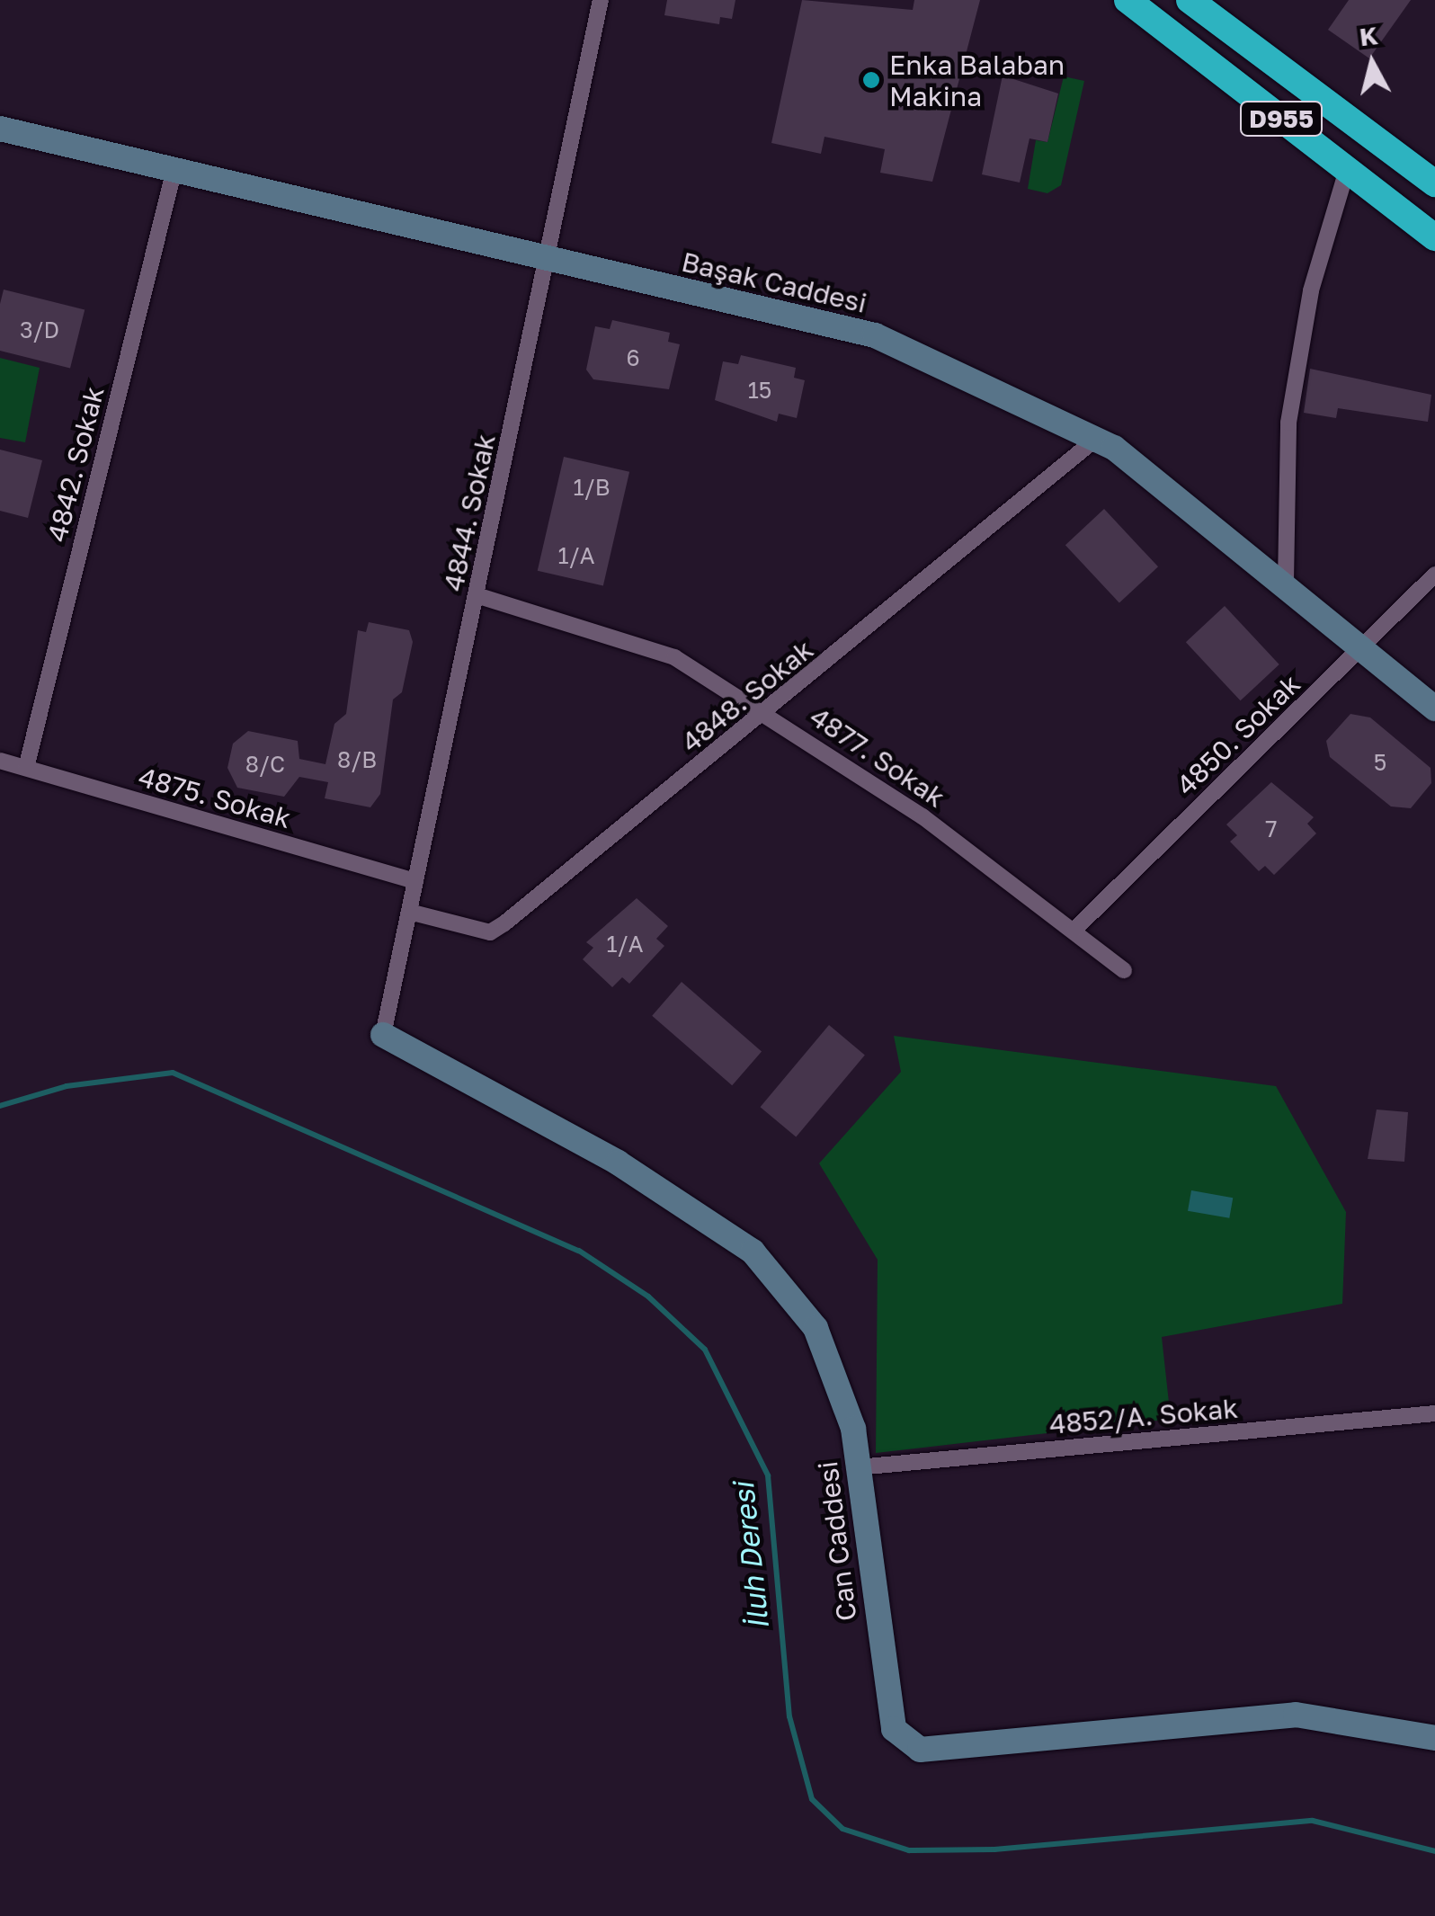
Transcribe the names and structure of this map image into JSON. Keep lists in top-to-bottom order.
{
  "streets": {
    "highway": ["D955"],
    "street": [
      "Başak Caddesi",
      "4842. Sokak",
      "4844. Sokak",
      "4848. Sokak",
      "4850. Sokak",
      "4877. Sokak",
      "4875. Sokak",
      "4852/A. Sokak",
      "Can Caddesi"
    ]
  },
  "crossings": [
    ["Başak Caddesi", "4842. Sokak"],
    ["Başak Caddesi", "4844. Sokak"],
    ["Başak Caddesi", "4848. Sokak"],
    ["Başak Caddesi", "4850. Sokak"],
    ["4842. Sokak", "4875. Sokak"],
    ["4844. Sokak", "4848. Sokak"],
    ["4844. Sokak", "4877. Sokak"],
    ["4844. Sokak", "4875. Sokak"],
    ["4844. Sokak", "Can Caddesi"],
    ["4848. Sokak", "4877. Sokak"],
    ["4850. Sokak", "4877. Sokak"],
    ["4852/A. Sokak", "Can Caddesi"]
  ],
  "water": ["İluh Deresi"],
  "places": ["Enka Balaban Makina"],
  "house_numbers": [
    "3/D",
    "6",
    "15",
    "1/B",
    "1/A",
    "8/B",
    "5",
    "8/C",
    "7",
    "1/A"
  ],
  "north": "top"
}
